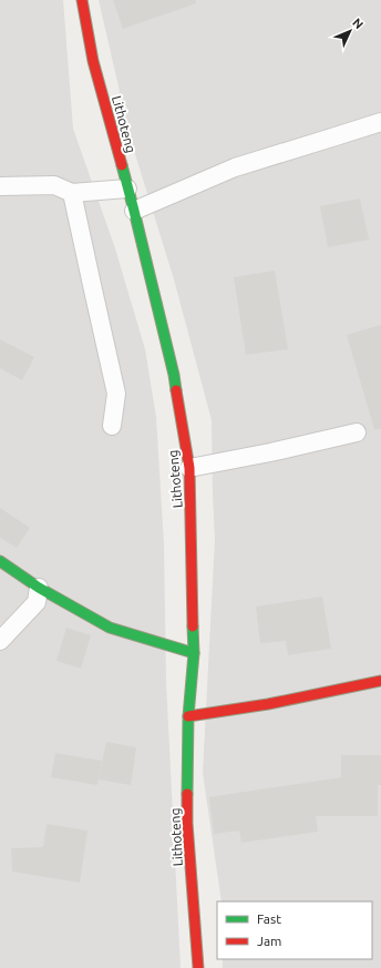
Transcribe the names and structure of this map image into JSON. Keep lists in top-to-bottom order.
{
  "streets": {
    "main road": ["Lithoteng"]
  },
  "legend": ["Fast", "Jam"],
  "north": "top right"
}
